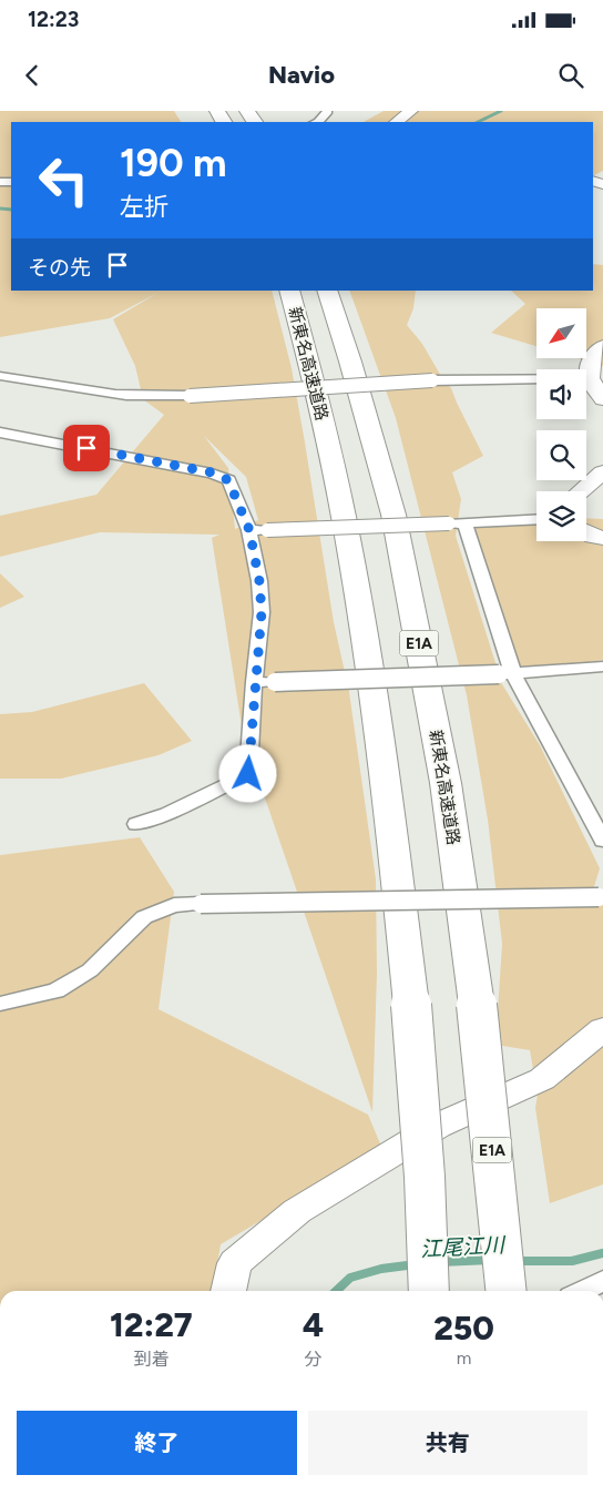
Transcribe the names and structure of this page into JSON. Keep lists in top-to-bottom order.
{
  "streets": {
    "highway": ["新東名高速道路", "E1A"]
  },
  "water": ["江尾江川"],
  "north": "bottom left",
  "page": {
    "status": "12:23",
    "header": "Navio",
    "turn": ["190 m", "左折"],
    "then": "その先",
    "eta": [
      "12:27",
      "到着",
      "4",
      "分",
      "250",
      "m"
    ],
    "buttons": ["終了", "共有"]
  }
}
